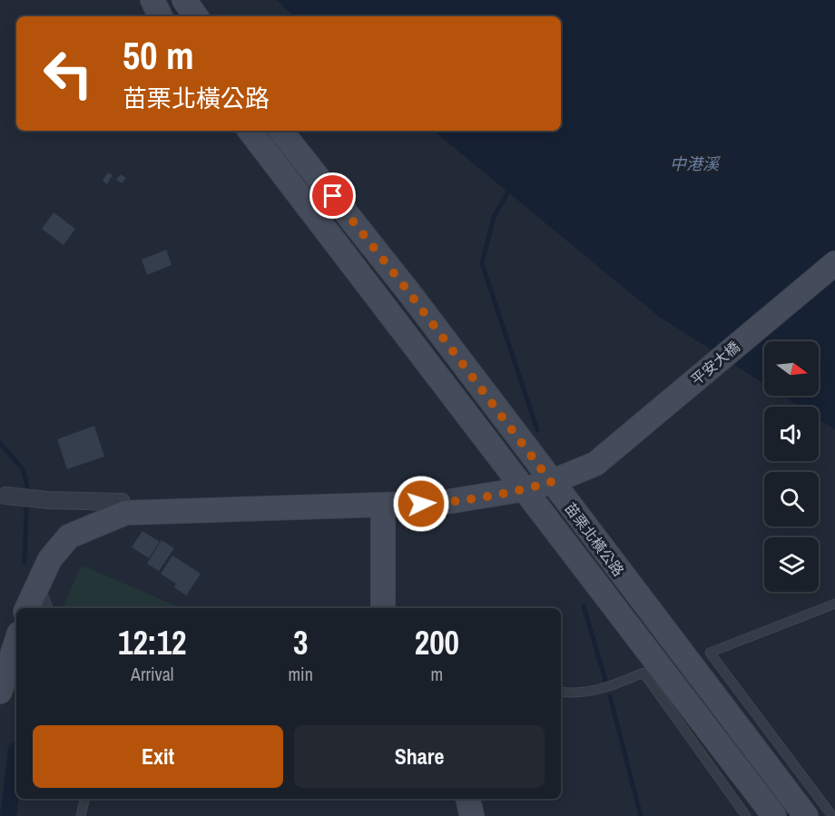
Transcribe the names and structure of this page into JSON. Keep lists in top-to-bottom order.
{
  "streets": {
    "main road": ["平安大橋", "苗栗北橫公路"]
  },
  "crossings": [
    ["平安大橋", "苗栗北橫公路"]
  ],
  "water": ["中港溪"],
  "north": "right",
  "page": {
    "turn": ["50 m", "苗栗北橫公路"],
    "eta": [
      "12:12",
      "Arrival",
      "3",
      "min",
      "200",
      "m"
    ],
    "buttons": ["Exit", "Share"]
  }
}
